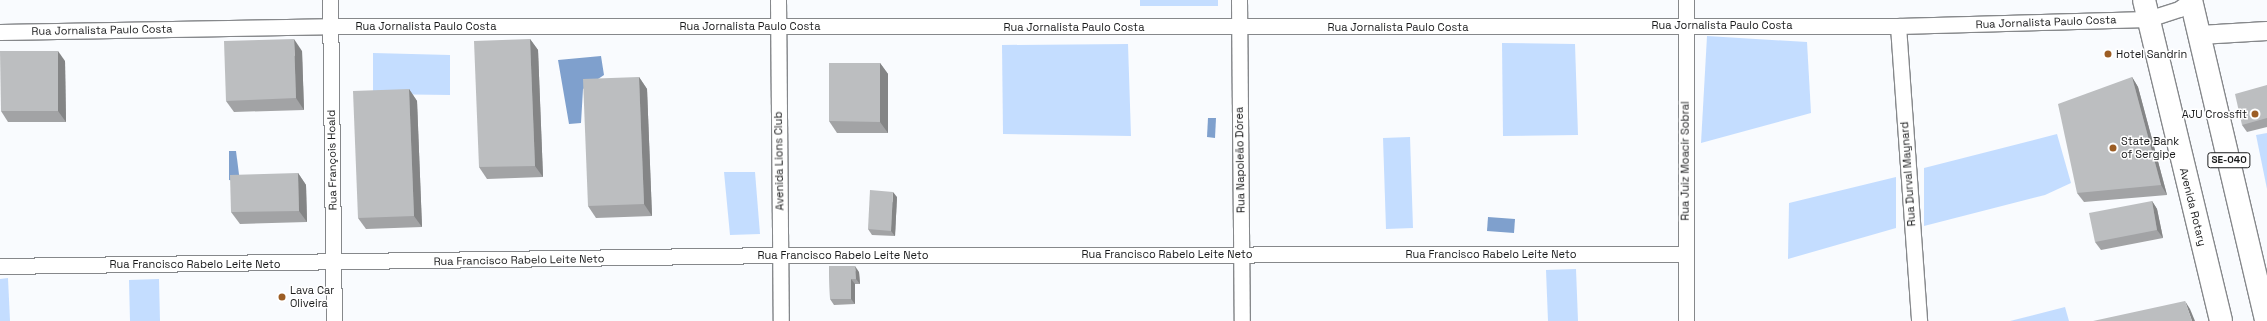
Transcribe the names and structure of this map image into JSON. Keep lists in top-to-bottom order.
{
  "streets": {
    "main road": ["SE-040", "Avenida Rotary"],
    "street": [
      "Rua Jornalista Paulo Costa",
      "Rua François Hoald",
      "Rua Napoleão Dórea",
      "Avenida Lions Club",
      "Rua Juiz Moacir Sobral",
      "Rua Durval Maynard",
      "Rua Francisco Rabelo Leite Neto"
    ]
  },
  "crossings": [
    ["Rua Jornalista Paulo Costa", "Rua François Hoald"],
    ["Rua Jornalista Paulo Costa", "Rua Napoleão Dórea"],
    ["Rua Jornalista Paulo Costa", "SE-040"],
    ["Rua Jornalista Paulo Costa", "Avenida Lions Club"],
    ["Rua Jornalista Paulo Costa", "Rua Juiz Moacir Sobral"],
    ["Rua Jornalista Paulo Costa", "Rua Durval Maynard"],
    ["Rua Jornalista Paulo Costa", "Avenida Rotary"],
    ["Rua François Hoald", "Rua Francisco Rabelo Leite Neto"],
    ["Rua Napoleão Dórea", "Rua Francisco Rabelo Leite Neto"],
    ["Avenida Lions Club", "Rua Francisco Rabelo Leite Neto"],
    ["Rua Juiz Moacir Sobral", "Rua Francisco Rabelo Leite Neto"]
  ],
  "places": [
    "Hotel Sandrin",
    "AJU Crossfit",
    "State Bank of Sergipe",
    "Lava Car Oliveira"
  ]
}
